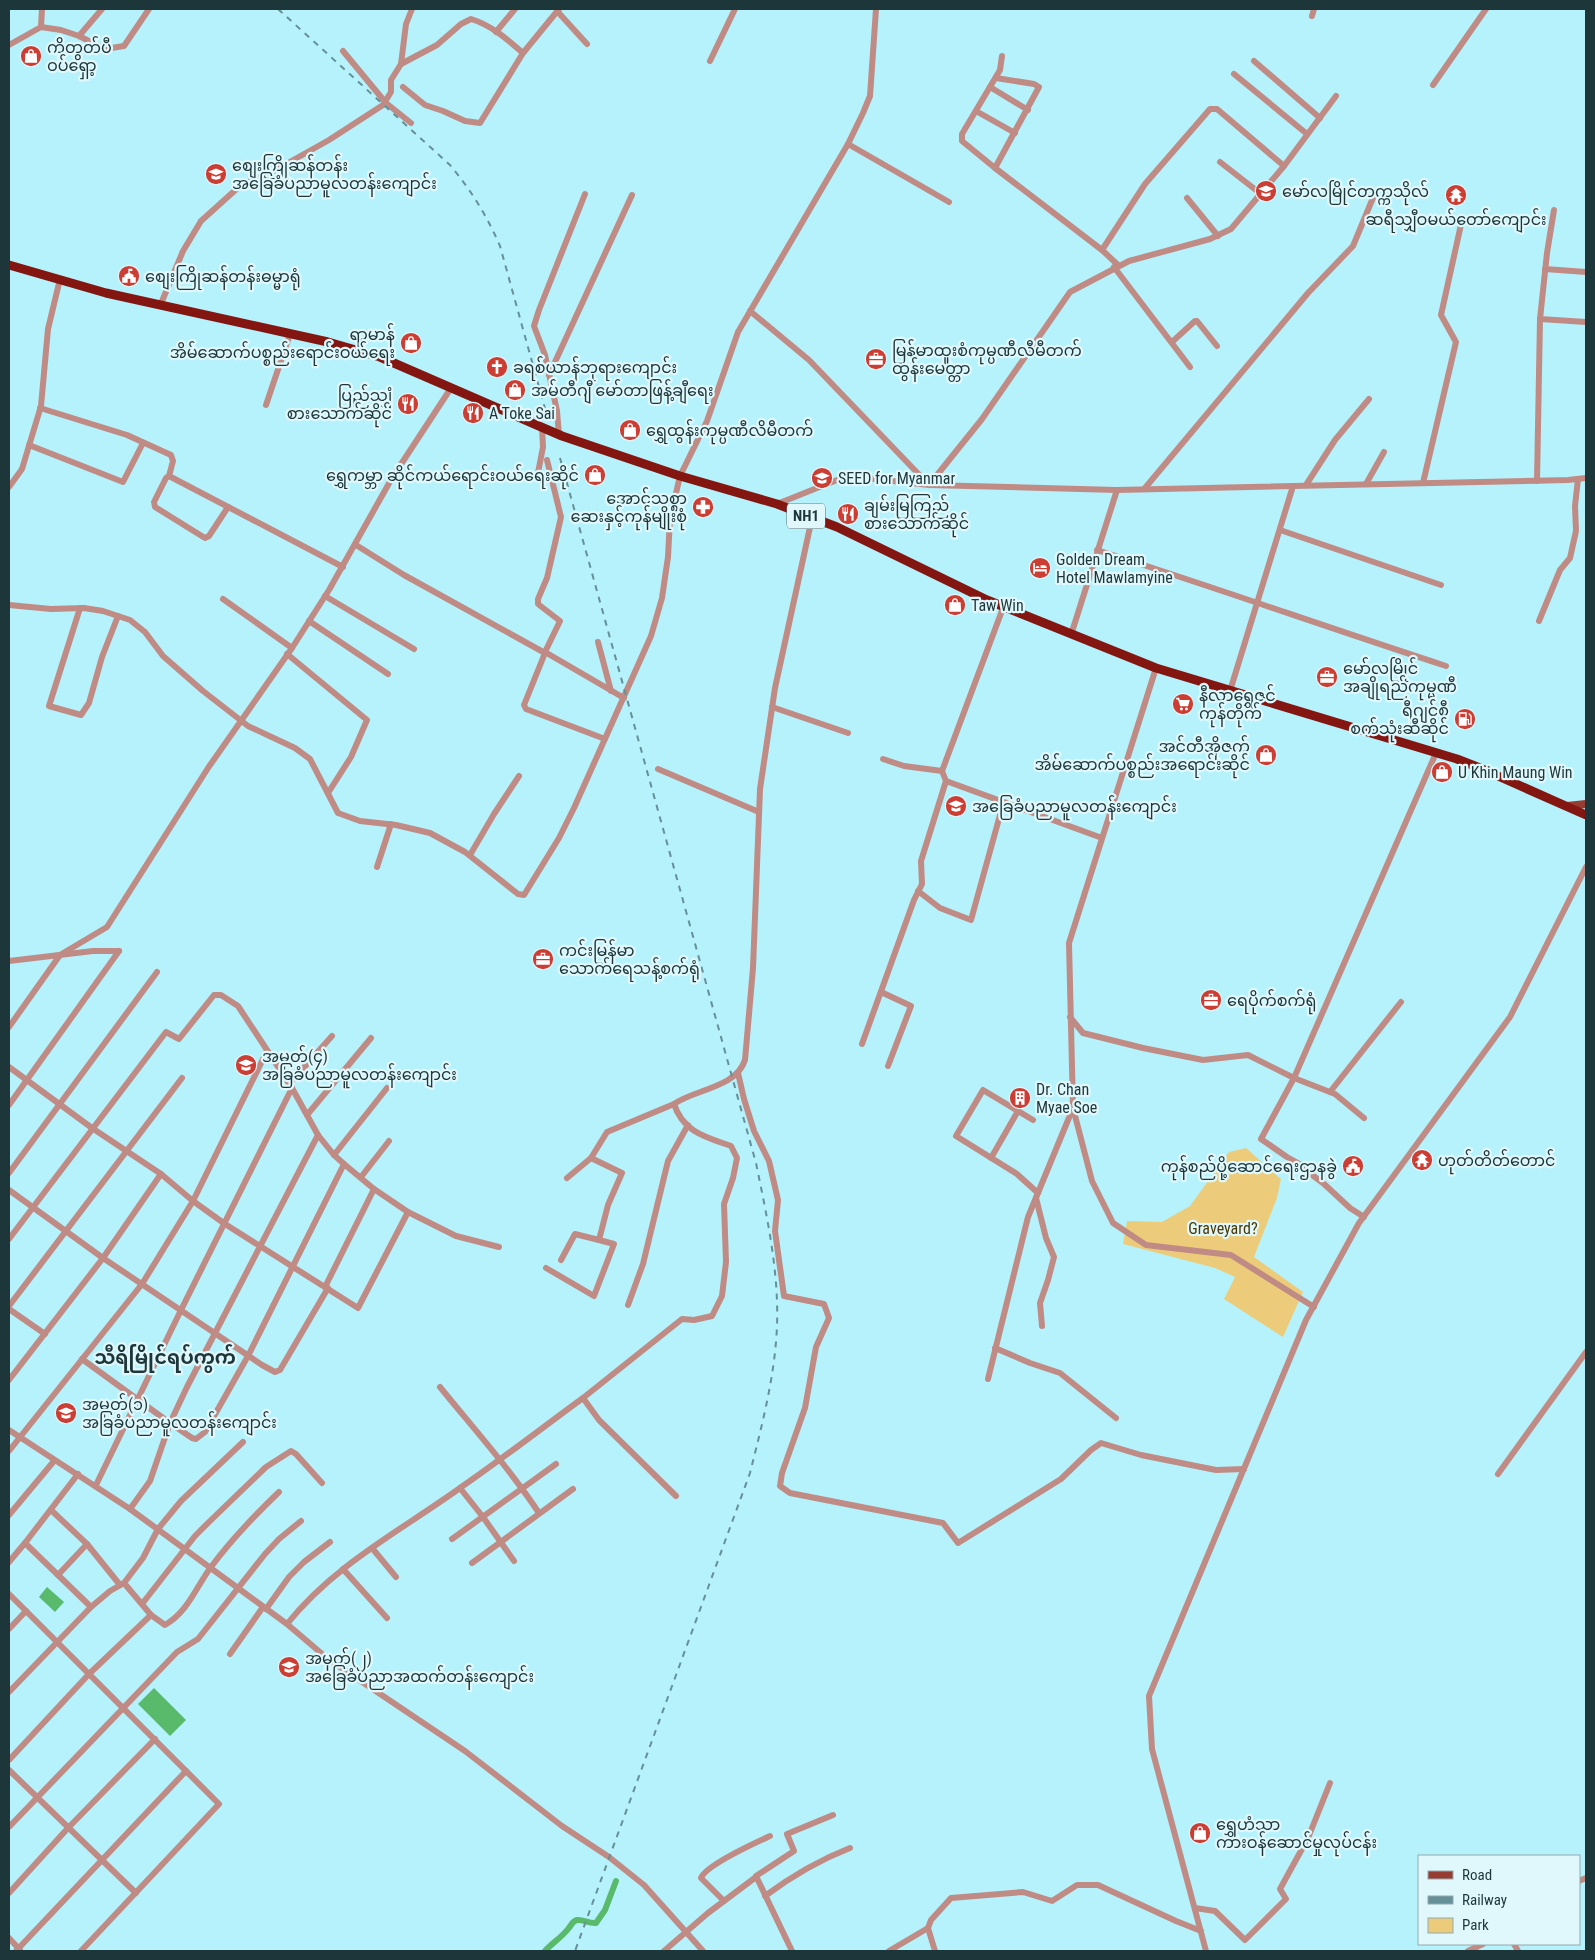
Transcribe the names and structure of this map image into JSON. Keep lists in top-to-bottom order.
{
  "streets": {
    "highway": ["NH1"]
  },
  "districts": ["သီရိမြိုင်ရပ်ကွက်"],
  "parks": ["Graveyard?"],
  "places": {
    "shop": [
      "ကိုတွတ်ပီ ဝပ်ရှော့",
      "ရာမာန် အိမ်ဆောက်ပစ္စည်းရောင်းဝယ်ရေး",
      "အမ်တီဂျီ မော်တာဖြန့်ချီရေး",
      "ရွှေထွန်းကုမ္ပဏီလိမီတက်",
      "ရွှေကမ္ဘာ ဆိုင်ကယ်ရောင်းဝယ်ရေးဆိုင်",
      "Taw Win",
      "အင်တီအိုဇက် အိမ်ဆောက်ပစ္စည်းအရောင်းဆိုင်",
      "U Khin Maung Win",
      "ရွှေဟံသာ ကားဝန်ဆောင်မှုလုပ်ငန်း"
    ],
    "school or university": [
      "စျေးကြိုဆန်တန်း အခြေခံပညာမူလတန်းကျောင်း",
      "မော်လမြိုင်တက္ကသိုလ်",
      "SEED for Myanmar",
      "အခြေခံပညာမူလတန်းကျောင်း",
      "အမှတ်(၄) အခြခံပညာမူလတန်းကျောင်း",
      "အမှတ်(၁) အခြခံပညာမူလတန်းကျောင်း",
      "အမှတ်(၂) အခြေခံပညာအထက်တန်းကျောင်း"
    ],
    "temple": ["ဆရီသျှီဝမယ်တော်ကျောင်း", "ဟုတ်တိတ်တောင်"],
    "public building": ["စျေးကြိုဆန်တန်းဓမ္မာရုံ", "ကုန်စည်ပို့ဆောင်ရေးဌာနခွဲ"],
    "office": [
      "မြန်မာထူးစံကုမ္ပဏီလီမီတက် ထွန်းမေတ္တာ",
      "မော်လမြိုင် အချိုရည်ကုမ္မဏီ",
      "ကင်းမြန်မာ သောက်ရေသန့်စက်ရုံ",
      "ရေပိုက်စက်ရုံ"
    ],
    "church": ["ခရစ်ယာန်ဘုရားကျောင်း"],
    "restaurant": ["ပြည်သျှံ စားသောက်ဆိုင်", "A Toke Sai", "ချမ်းမြကြည် စားသောက်ဆိုင်"],
    "pharmacy": ["အောင်သစ္စာ ဆေးနှင့်ကုန်မျိုးစုံ"],
    "hotel": ["Golden Dream Hotel Mawlamyine"],
    "supermarket": ["နီလာရွှေဇင် ကုန်တိုက်"],
    "fuel station": ["ရီဂျင်စီ စက်သုံးဆီဆိုင်"],
    "building": ["Dr. Chan Myae Soe"]
  },
  "legend": ["Road", "Railway", "Park"]
}
